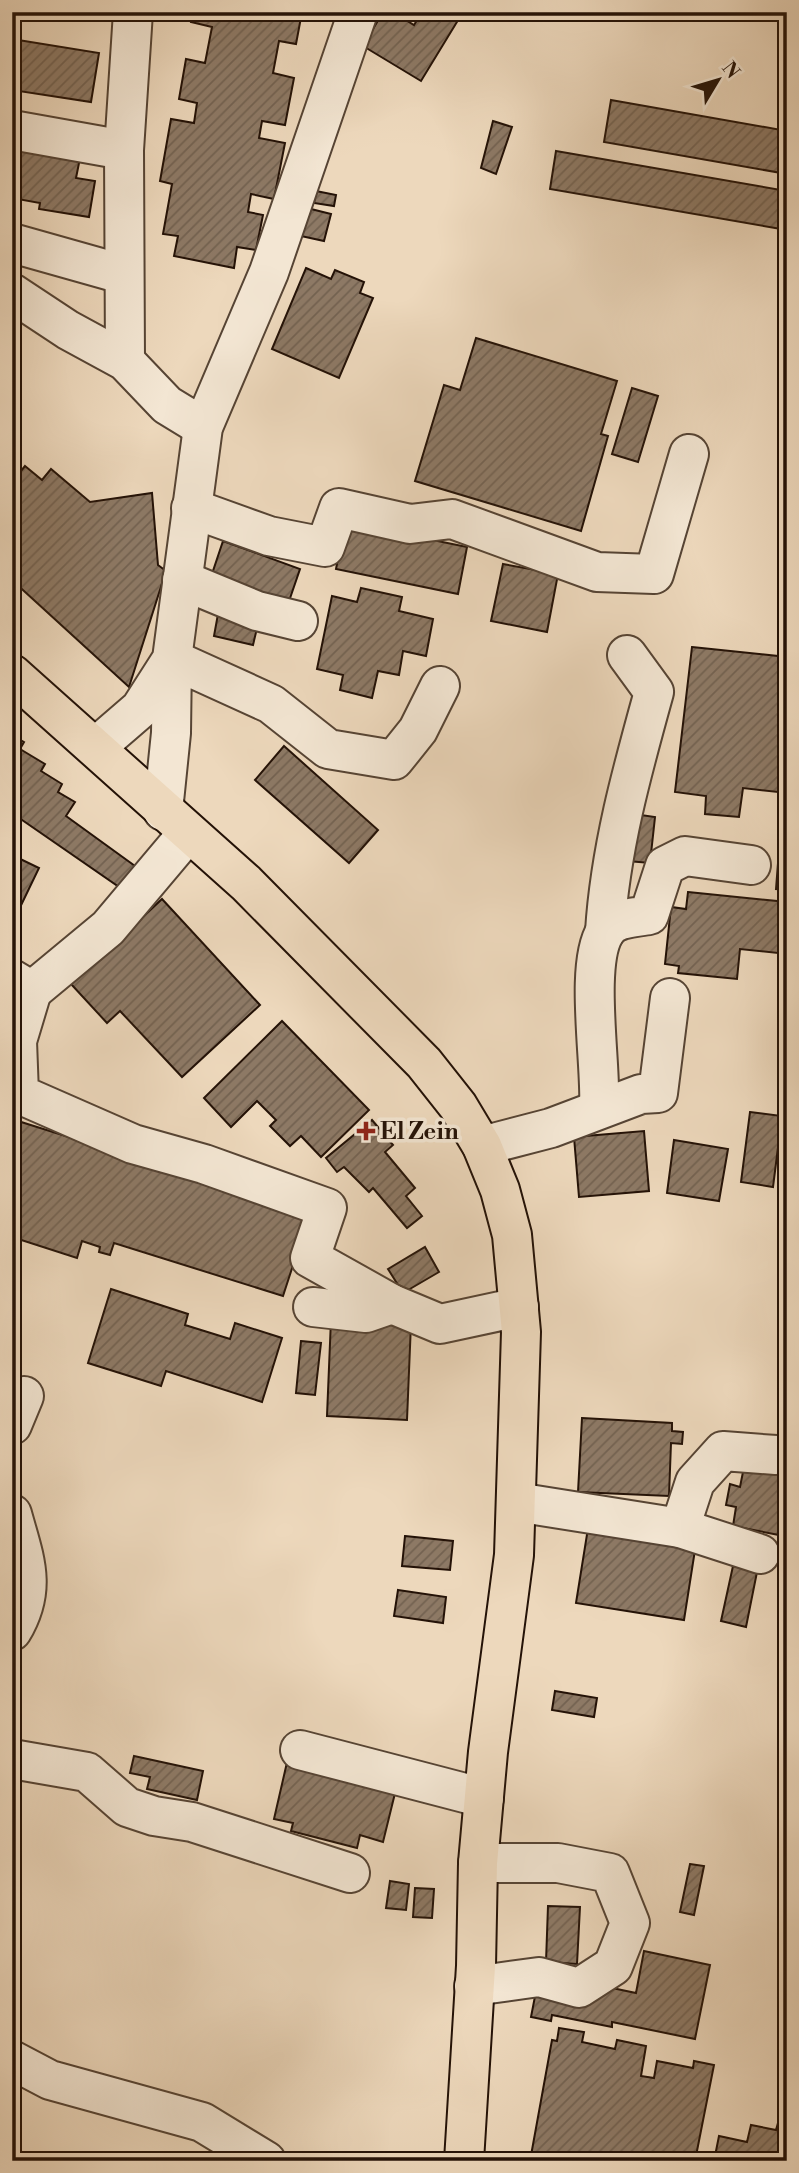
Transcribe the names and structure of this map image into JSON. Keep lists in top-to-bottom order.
{
  "places": {
    "health": ["El Zein"]
  },
  "north": "top right"
}
